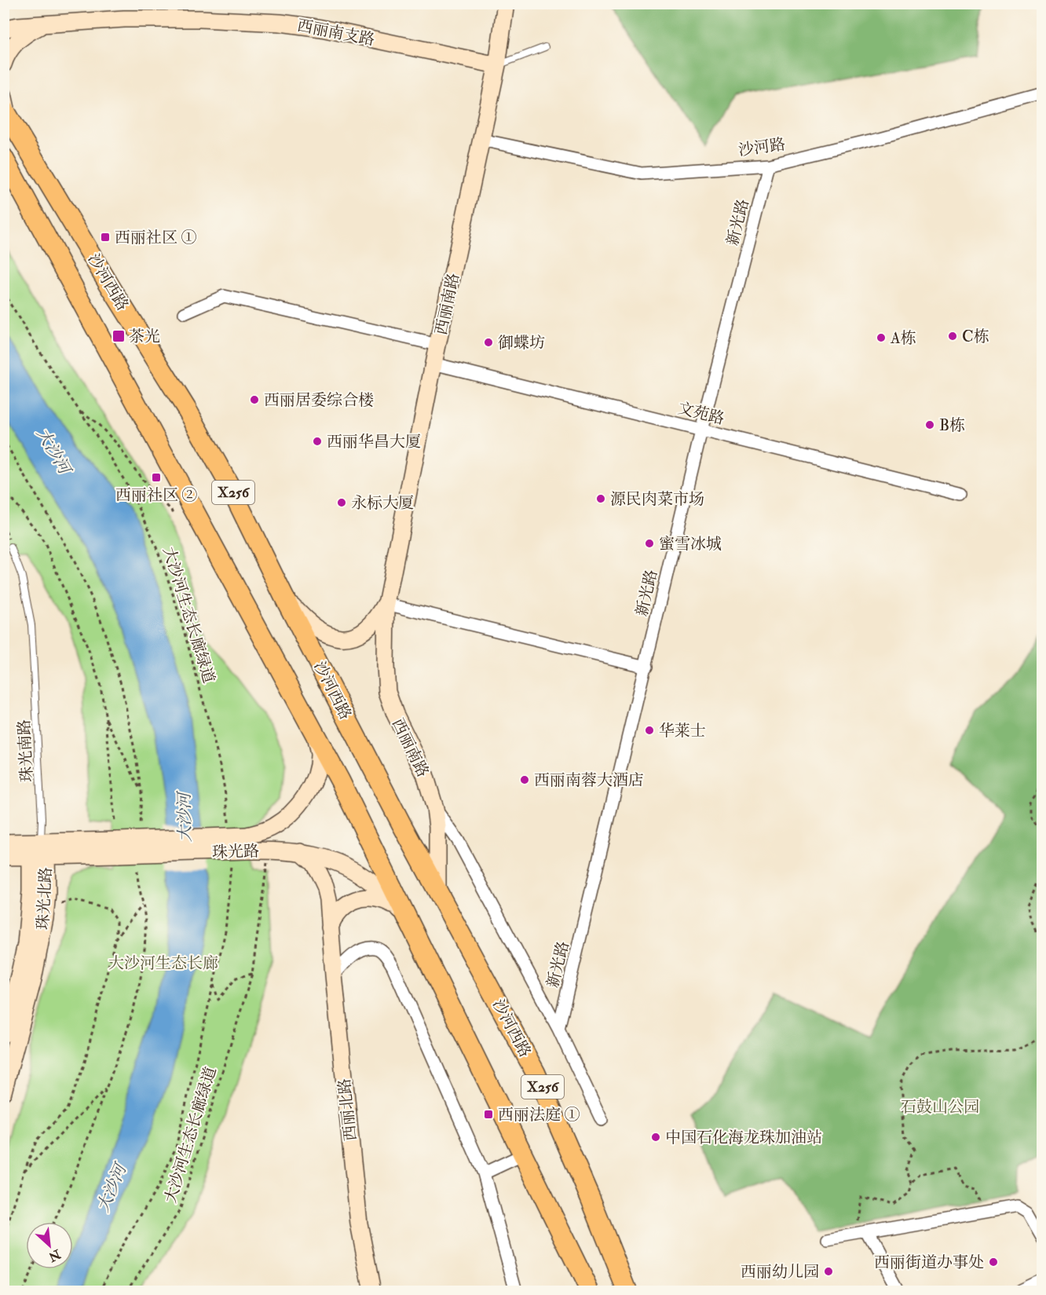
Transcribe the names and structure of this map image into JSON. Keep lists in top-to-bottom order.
{
  "streets": {
    "main road": ["沙河西路", "X256"],
    "street": [
      "西丽南支路",
      "沙河路",
      "新光路",
      "西丽南路",
      "文苑路",
      "珠光路",
      "珠光北路",
      "西丽北路"
    ],
    "lane": ["珠光南路"],
    "path": ["大沙河生态长廊绿道"]
  },
  "crossings": [
    ["西丽南支路", "西丽南路"],
    ["沙河路", "新光路"],
    ["沙河路", "西丽南路"],
    ["新光路", "文苑路"],
    ["沙河西路", "西丽南路"],
    ["沙河西路", "珠光路"],
    ["西丽南路", "文苑路"],
    ["大沙河生态长廊绿道", "珠光路"],
    ["珠光南路", "珠光路"],
    ["珠光南路", "珠光北路"],
    ["珠光路", "珠光北路"],
    ["珠光路", "西丽北路"]
  ],
  "water": ["大沙河"],
  "parks": ["大沙河生态长廊", "石鼓山公园"],
  "places": {
    "transit": [
      "西丽社区 ①",
      "茶光",
      "西丽社区 ②",
      "西丽法庭 ①"
    ],
    "other": [
      "C栋",
      "A栋",
      "御蝶坊",
      "西丽居委综合楼",
      "B栋",
      "西丽华昌大厦",
      "源民肉菜市场",
      "永标大厦",
      "蜜雪冰城",
      "华莱士",
      "西丽南蓉大酒店",
      "中国石化海龙珠加油站",
      "西丽街道办事处",
      "西丽幼儿园"
    ]
  },
  "north": "bottom right"
}
